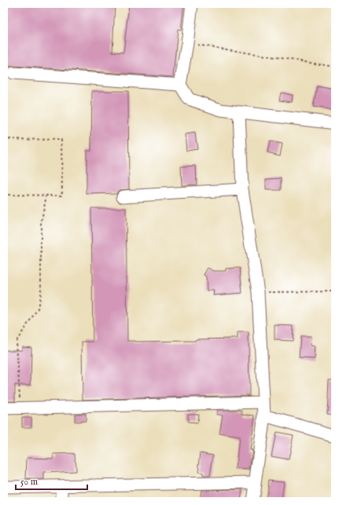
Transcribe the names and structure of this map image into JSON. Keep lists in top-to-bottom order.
{
  "scale_bar": "50 m"
}
